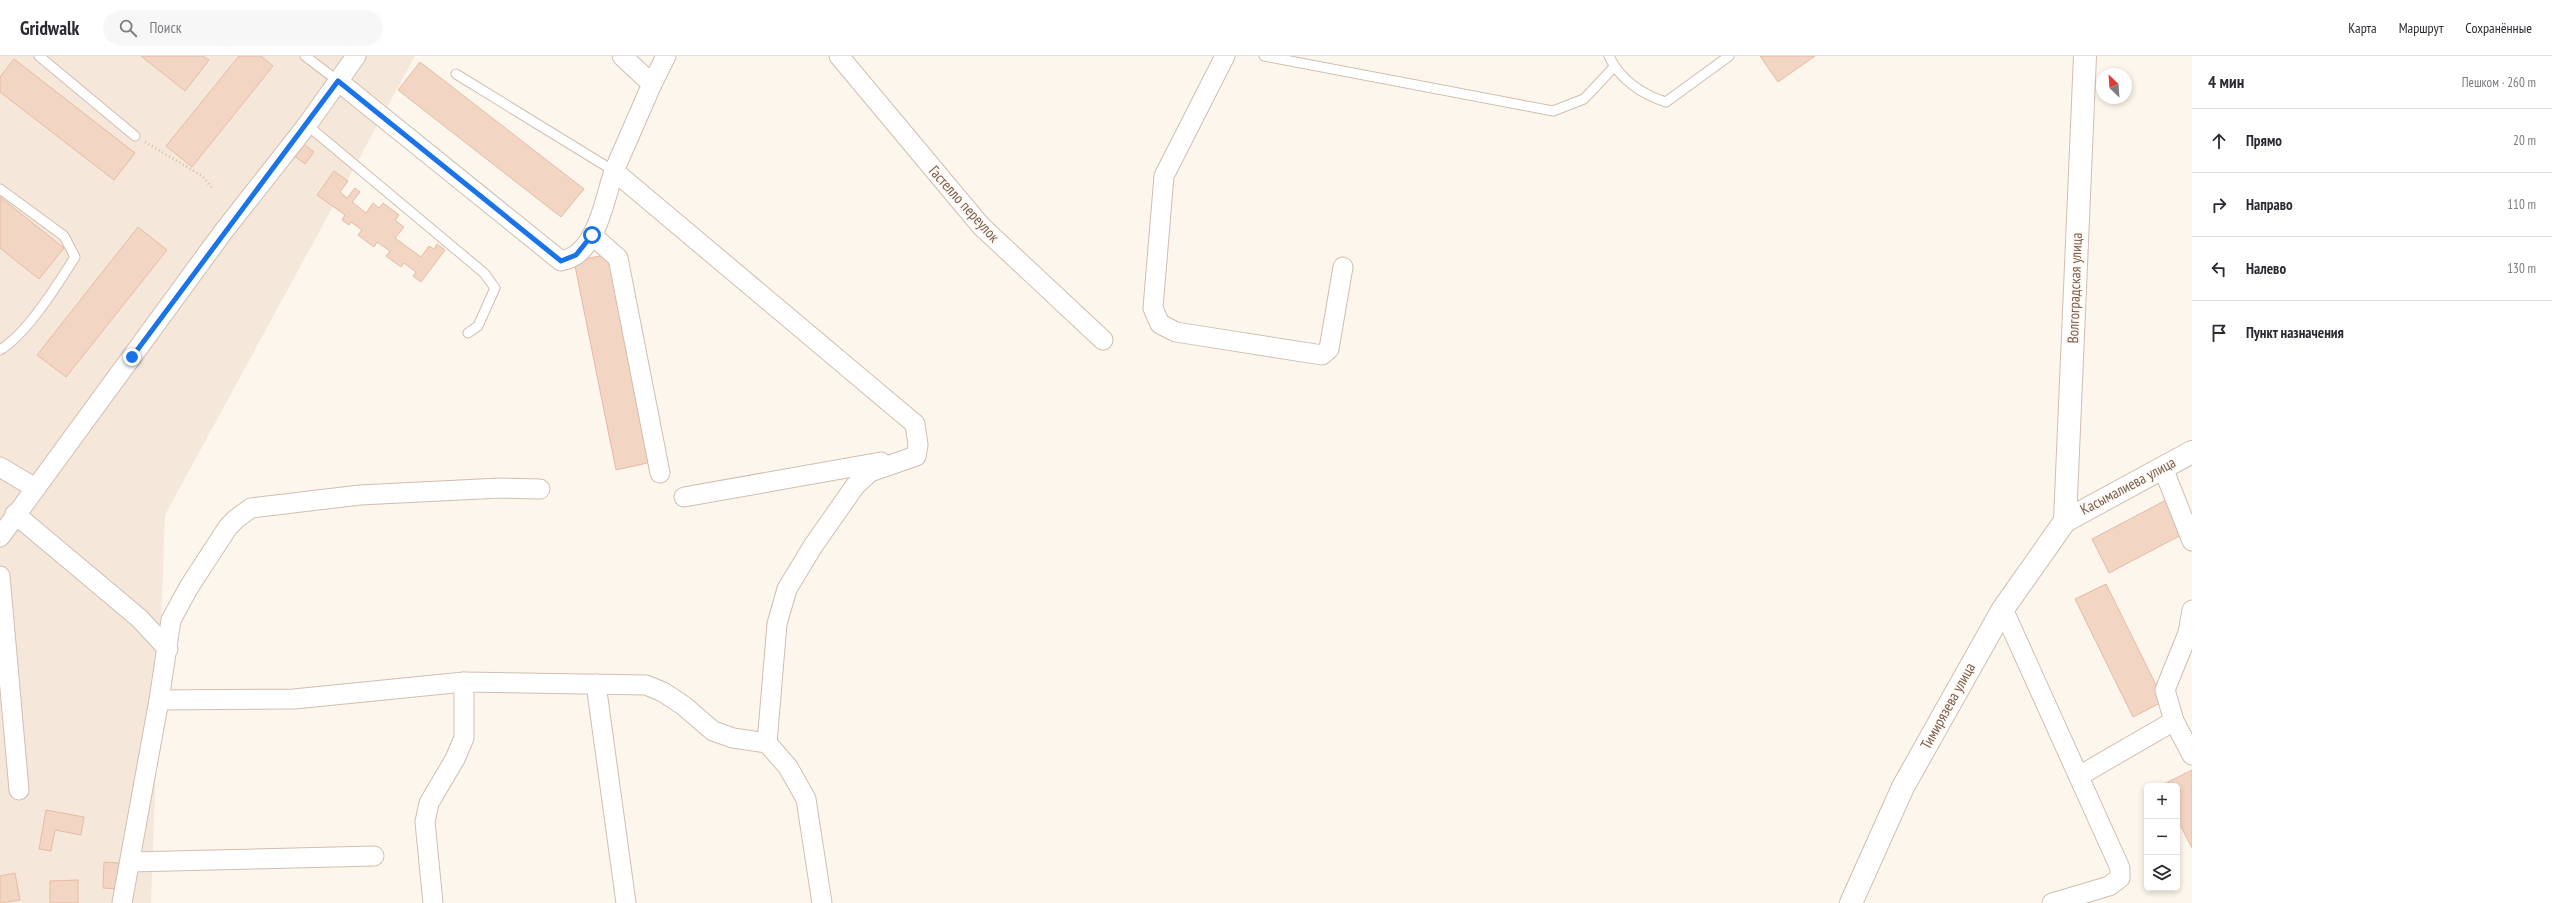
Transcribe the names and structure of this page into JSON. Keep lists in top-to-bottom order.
{
  "streets": {
    "street": [
      "Гастелло переулок",
      "Волгоградская улица",
      "Касымалиева улица",
      "Тимирязева улица"
    ]
  },
  "crossings": [
    ["Волгоградская улица", "Касымалиева улица"],
    ["Волгоградская улица", "Тимирязева улица"],
    ["Касымалиева улица", "Тимирязева улица"]
  ],
  "north": "top left",
  "page": {
    "header": "Gridwalk",
    "search": "Поиск",
    "nav": ["Карта", "Маршрут", "Сохранённые"],
    "heading": ["4 мин", "Пешком · 260 m"],
    "list": [
      ["Прямо", "20 m"],
      ["Направо", "110 m"],
      ["Налево", "130 m"],
      "Пункт назначения"
    ],
    "map_buttons": ["+", "−"]
  }
}
